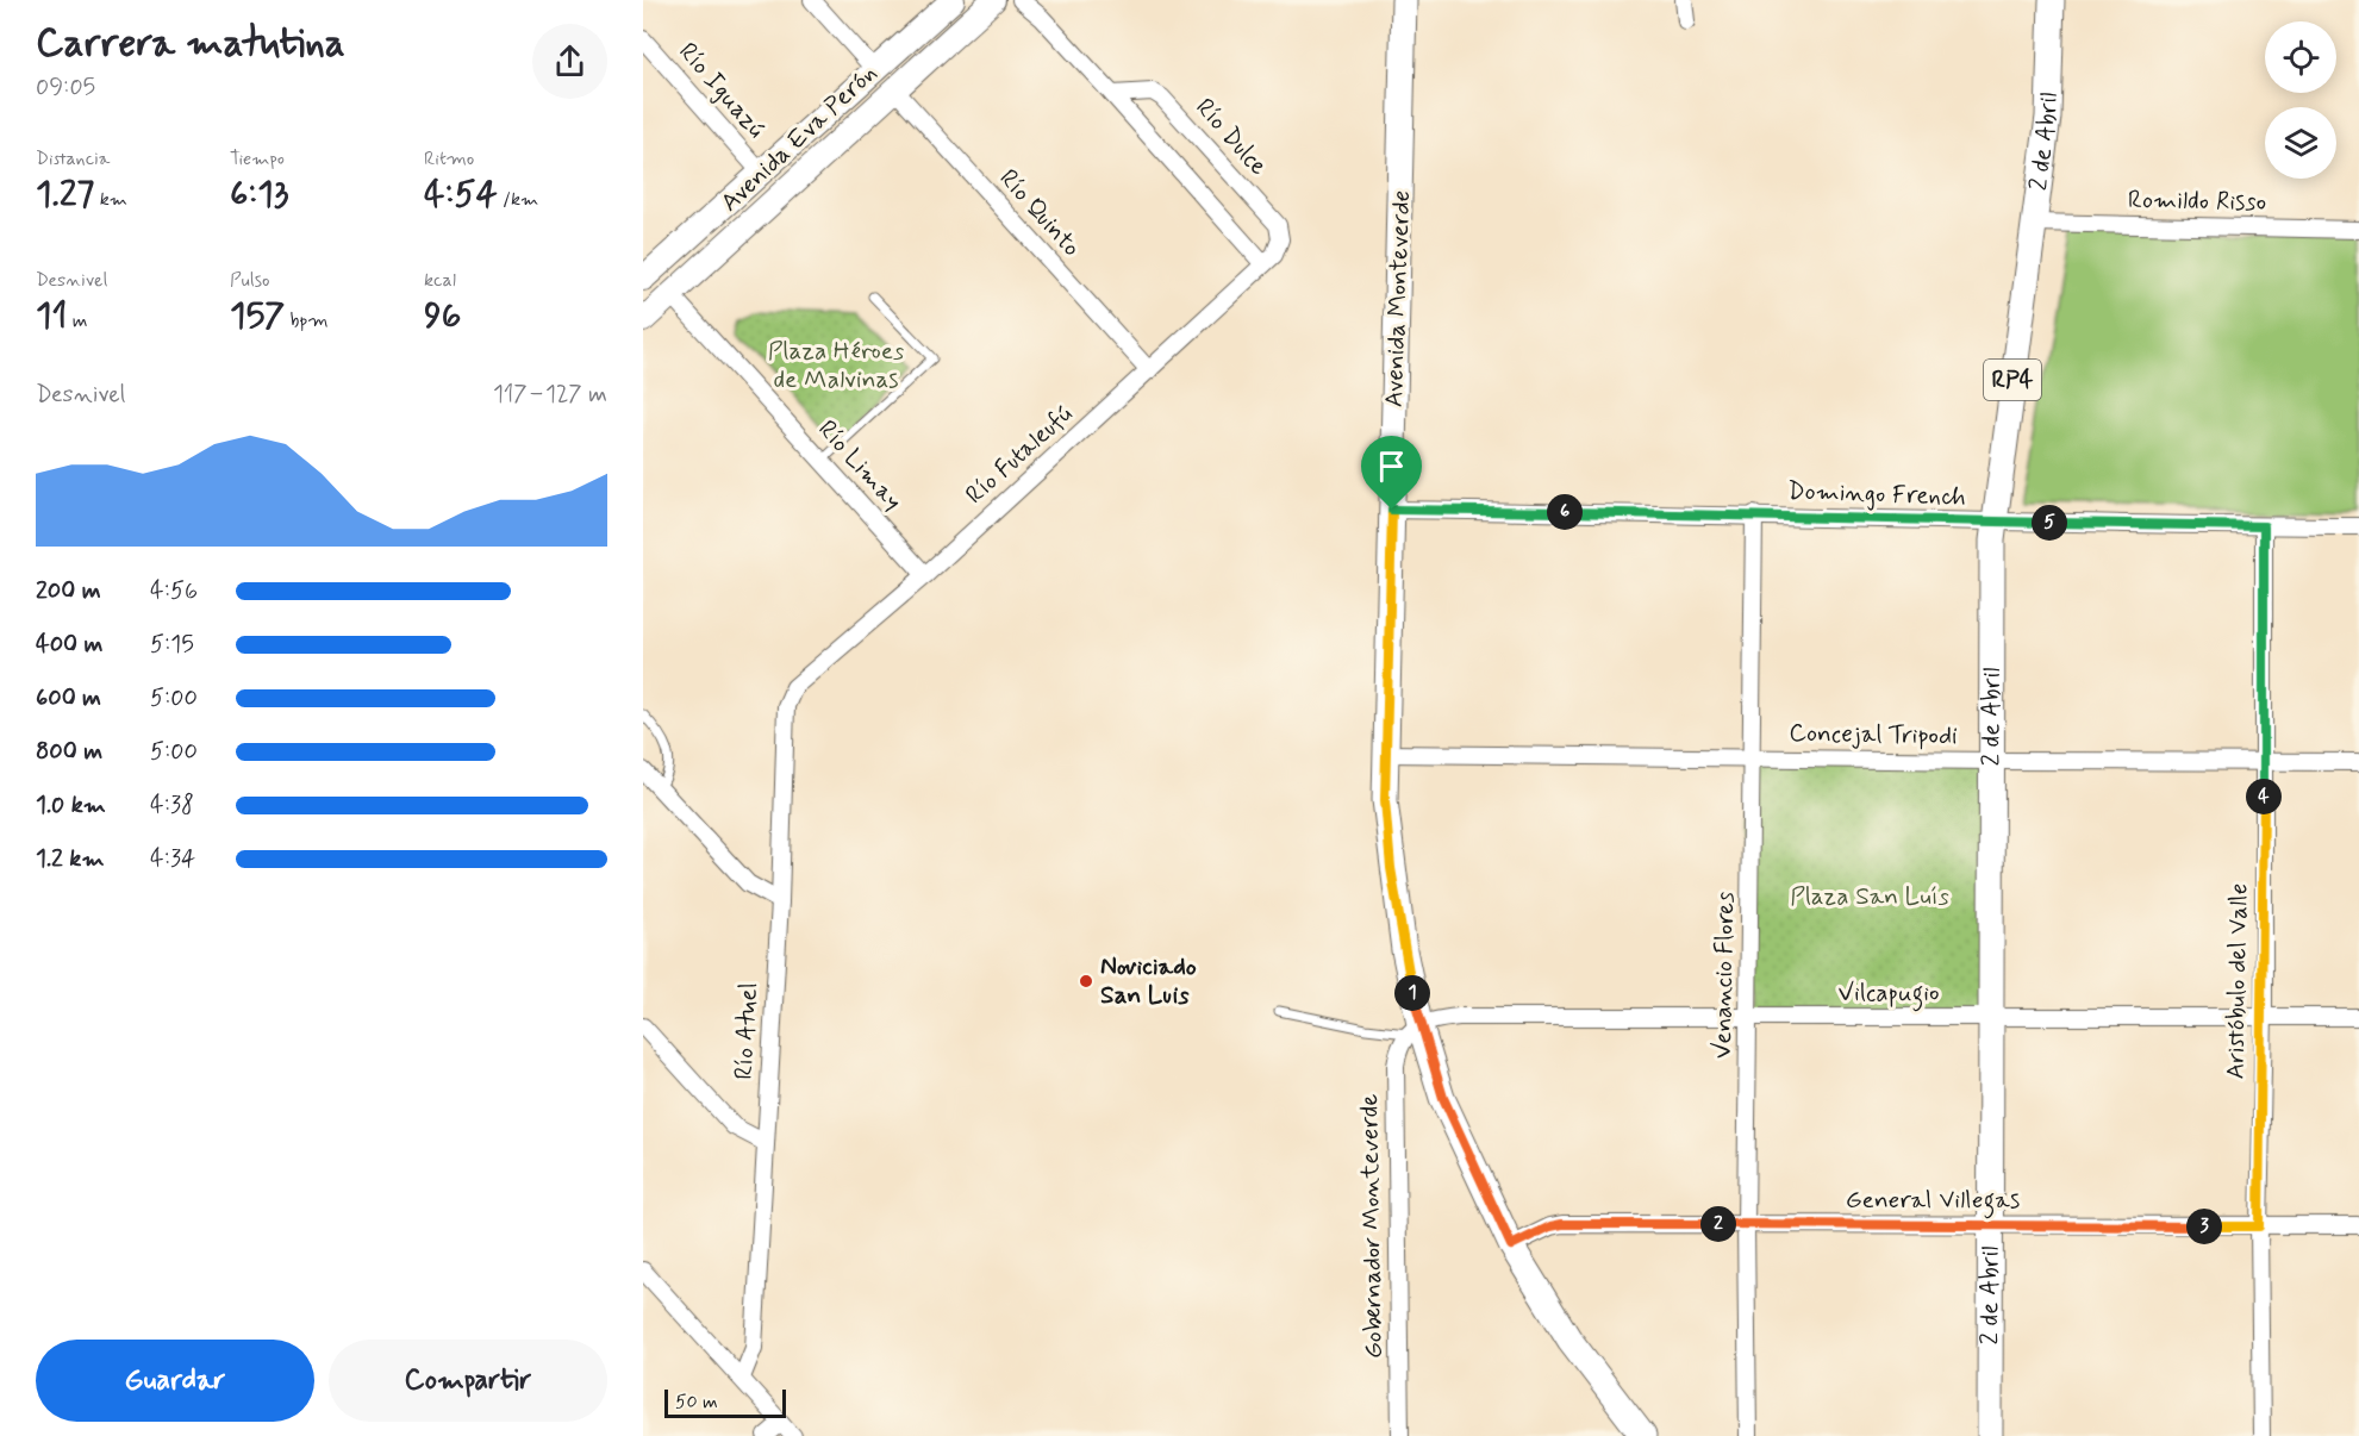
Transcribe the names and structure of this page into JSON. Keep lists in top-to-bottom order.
{
  "streets": {
    "main road": [
      "Avenida Eva Perón",
      "2 de Abril",
      "Avenida Monteverde",
      "RP4"
    ],
    "street": [
      "Río Iguazú",
      "Río Dulce",
      "Romildo Risso",
      "Río Quinto",
      "Río Futaleufú",
      "Río Limay",
      "Domingo French",
      "Concejal Tripodi",
      "Venancio Flores",
      "Aristóbulo del Valle",
      "Vilcapugio",
      "Río Atuel",
      "General Villegas",
      "Gobernador Monteverde"
    ]
  },
  "crossings": [
    ["Río Iguazú", "Avenida Eva Perón"],
    ["Río Dulce", "Río Futaleufú"],
    ["Avenida Eva Perón", "Río Quinto"],
    ["Avenida Eva Perón", "Río Limay"],
    ["2 de Abril", "Romildo Risso"],
    ["2 de Abril", "Domingo French"],
    ["2 de Abril", "Concejal Tripodi"],
    ["2 de Abril", "Vilcapugio"],
    ["2 de Abril", "General Villegas"],
    ["Río Quinto", "Río Futaleufú"],
    ["Avenida Monteverde", "Domingo French"],
    ["Avenida Monteverde", "Concejal Tripodi"],
    ["Avenida Monteverde", "Vilcapugio"],
    ["Avenida Monteverde", "General Villegas"],
    ["Avenida Monteverde", "Gobernador Monteverde"],
    ["Río Futaleufú", "Río Limay"],
    ["Río Futaleufú", "Río Atuel"],
    ["Domingo French", "Venancio Flores"],
    ["Domingo French", "Aristóbulo del Valle"],
    ["Concejal Tripodi", "Venancio Flores"],
    ["Concejal Tripodi", "Aristóbulo del Valle"],
    ["Venancio Flores", "Vilcapugio"],
    ["Venancio Flores", "General Villegas"],
    ["Aristóbulo del Valle", "Vilcapugio"],
    ["Aristóbulo del Valle", "General Villegas"],
    ["Vilcapugio", "Gobernador Monteverde"]
  ],
  "parks": ["Plaza Héroes de Malvinas", "Plaza San Luís"],
  "places": ["Noviciado San Luis"],
  "scale_bar": "50 m",
  "page": {
    "heading": ["Carrera matutina", "09:05"],
    "stats": [
      ["Distancia", "1.27 km"],
      ["Tiempo", "6:13"],
      ["Ritmo", "4:54 /km"],
      ["Desnivel", "11 m"],
      ["Pulso", "157 bpm"],
      ["kcal", "96"]
    ],
    "chart": ["Desnivel", "117–127 m"],
    "pins": [
      "6",
      "5",
      "4",
      "1",
      "2",
      "3"
    ],
    "list": [
      {
        "name": "200 m",
        "note": "4:56"
      },
      {
        "name": "400 m",
        "note": "5:15"
      },
      {
        "name": "600 m",
        "note": "5:00"
      },
      {
        "name": "800 m",
        "note": "5:00"
      },
      {
        "name": "1.0 km",
        "note": "4:38"
      },
      {
        "name": "1.2 km",
        "note": "4:34"
      }
    ],
    "buttons": ["Guardar", "Compartir"],
    "scale": "50 m"
  }
}
